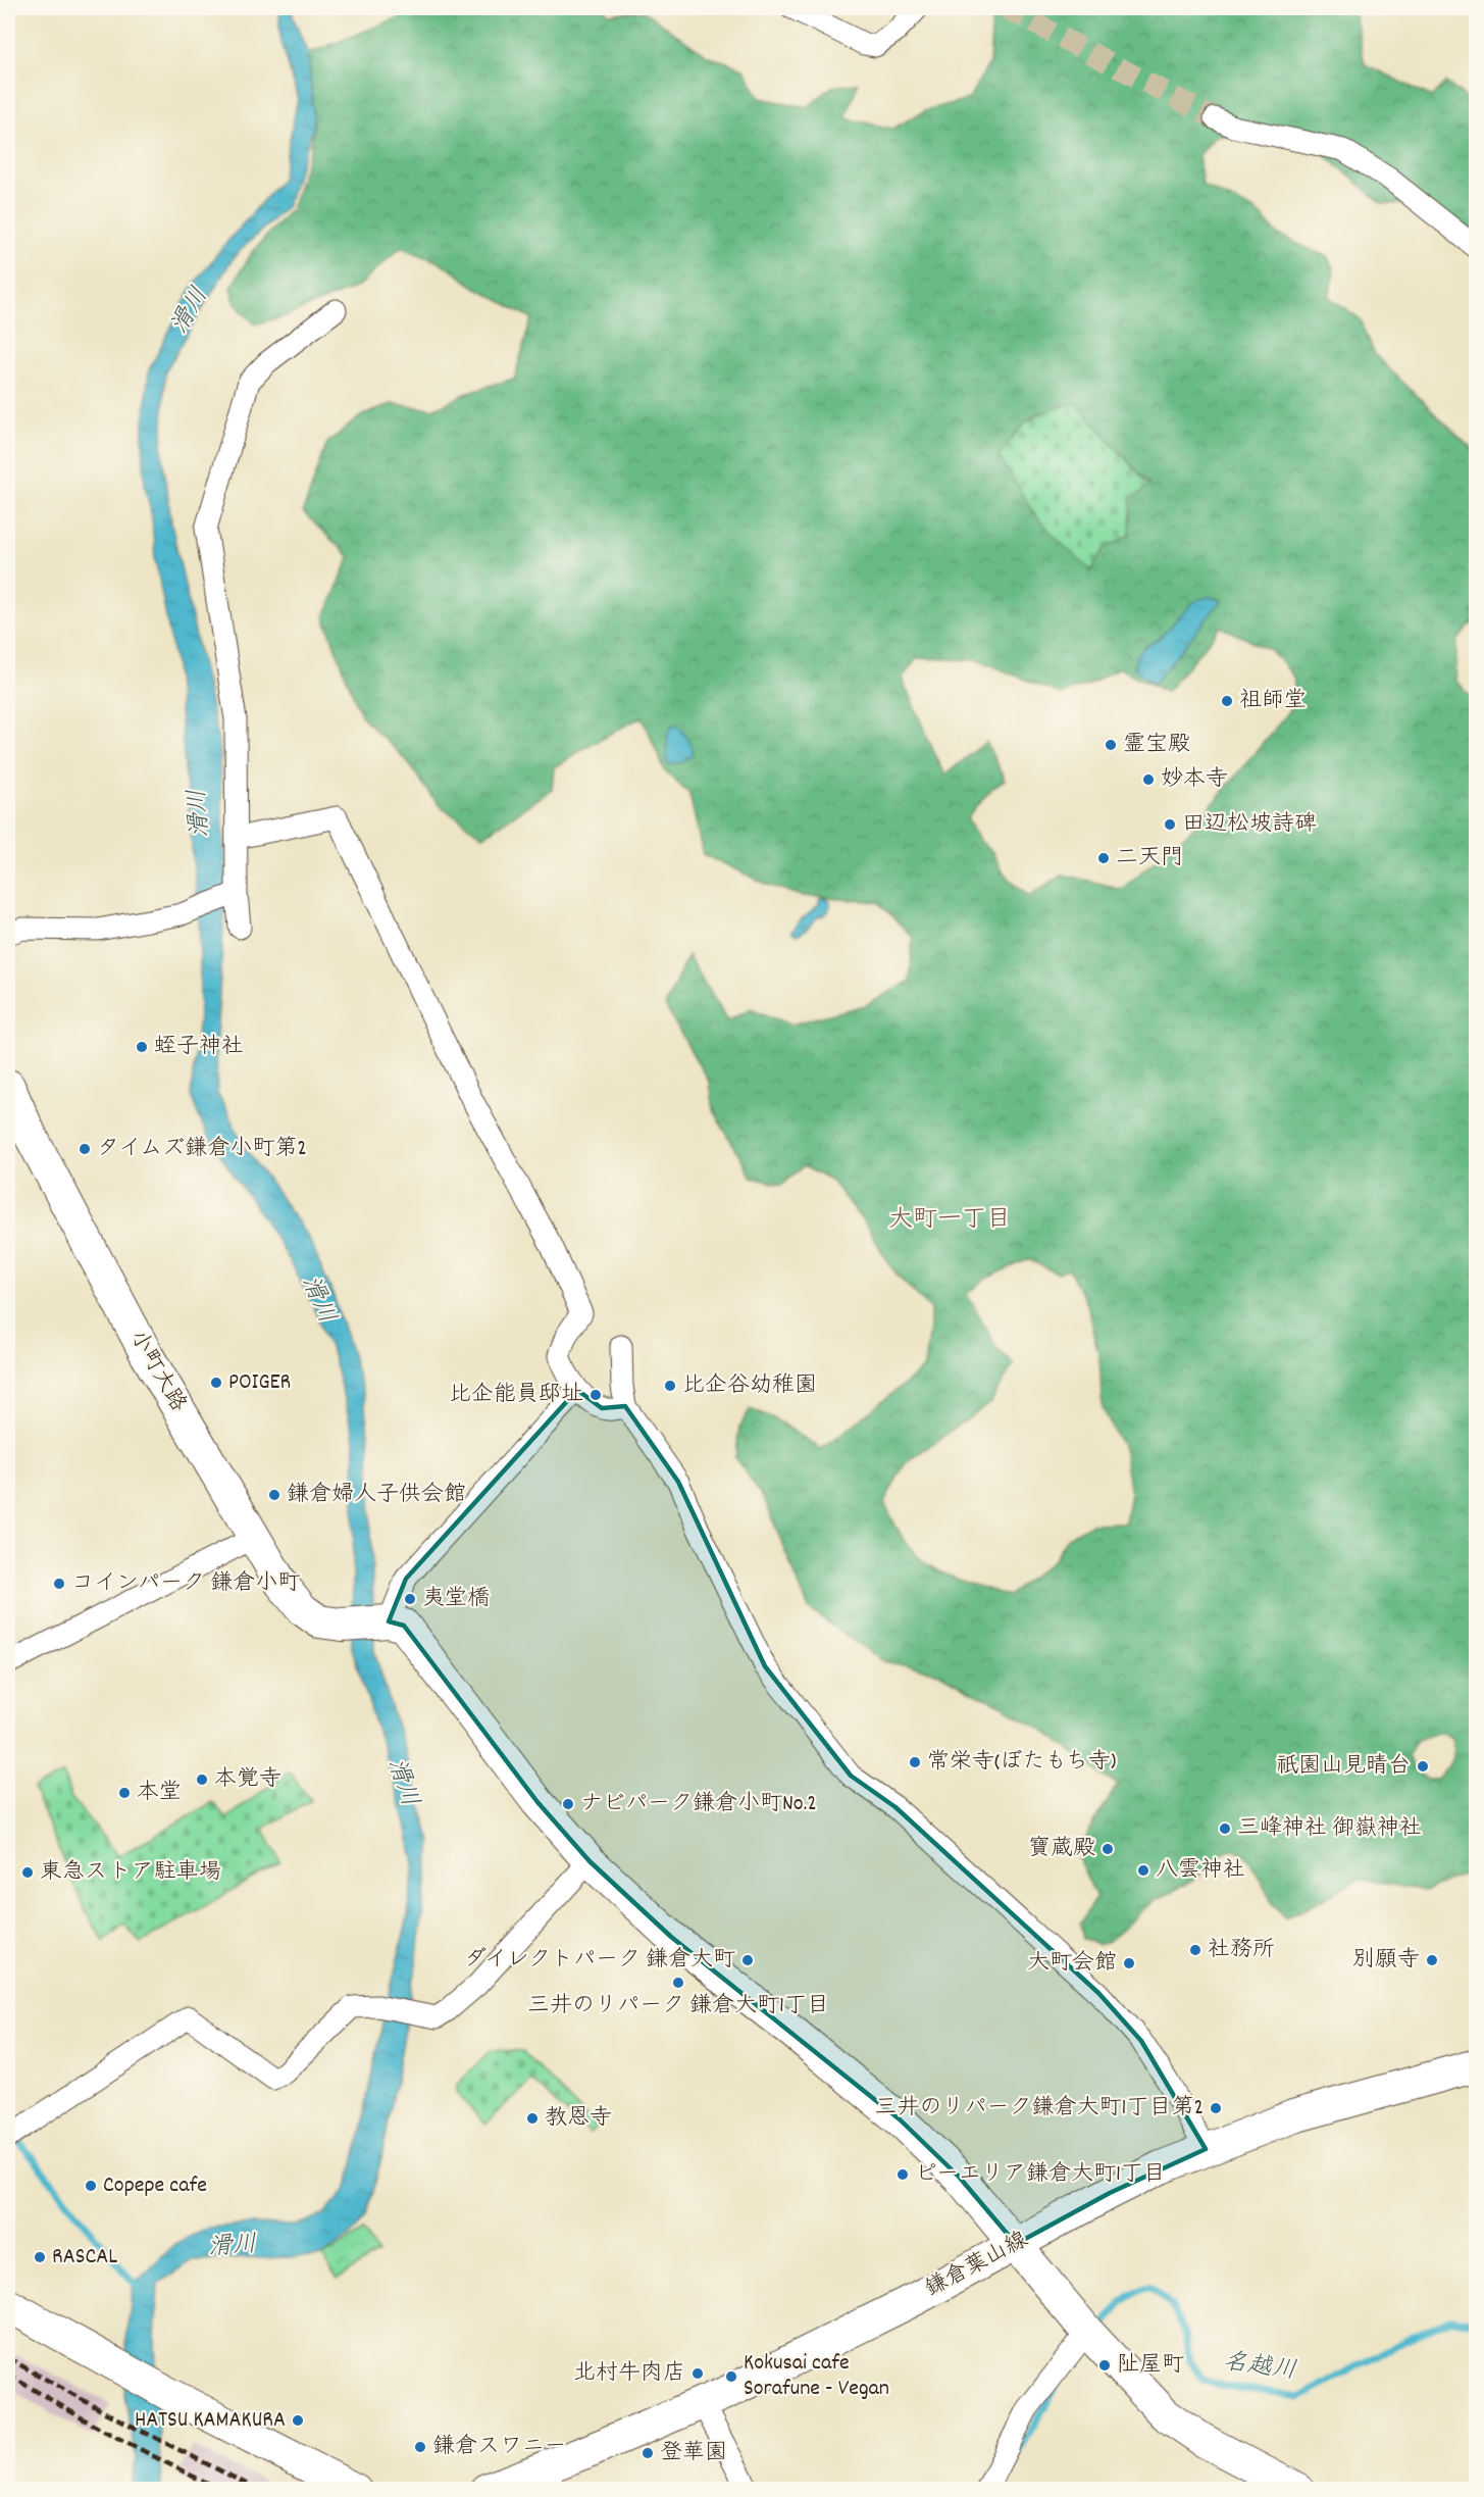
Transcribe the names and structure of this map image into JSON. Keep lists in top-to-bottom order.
{
  "streets": {
    "street": ["小町大路", "鎌倉葉山線"]
  },
  "crossings": [
    ["小町大路", "鎌倉葉山線"]
  ],
  "districts": ["大町一丁目"],
  "water": ["滑川", "名越川"],
  "places": [
    "祖師堂",
    "霊宝殿",
    "妙本寺",
    "田辺松坡詩碑",
    "二天門",
    "蛭子神社",
    "タイムズ鎌倉小町第2",
    "POIGER",
    "比企谷幼稚園",
    "比企能員邸址",
    "鎌倉婦人子供会館",
    "コインパーク 鎌倉小町",
    "夷堂橋",
    "常栄寺(ぼたもち寺)",
    "祇園山見晴台",
    "本覚寺",
    "本堂",
    "ナビパーク鎌倉小町No.2",
    "三峰神社 御嶽神社",
    "寶蔵殿",
    "八雲神社",
    "東急ストア駐車場",
    "社務所",
    "ダイレクトパーク 鎌倉大町",
    "別願寺",
    "大町会館",
    "三井のリパーク 鎌倉大町1丁目",
    "三井のリパーク鎌倉大町1丁目第2",
    "教恩寺",
    "ピーエリア鎌倉大町1丁目",
    "Copepe cafe",
    "RASCAL",
    "阯屋町",
    "北村牛肉店",
    "Kokusai cafe Sorafune - Vegan",
    "HATSU KAMAKURA",
    "鎌倉スワニー",
    "登華園"
  ]
}
